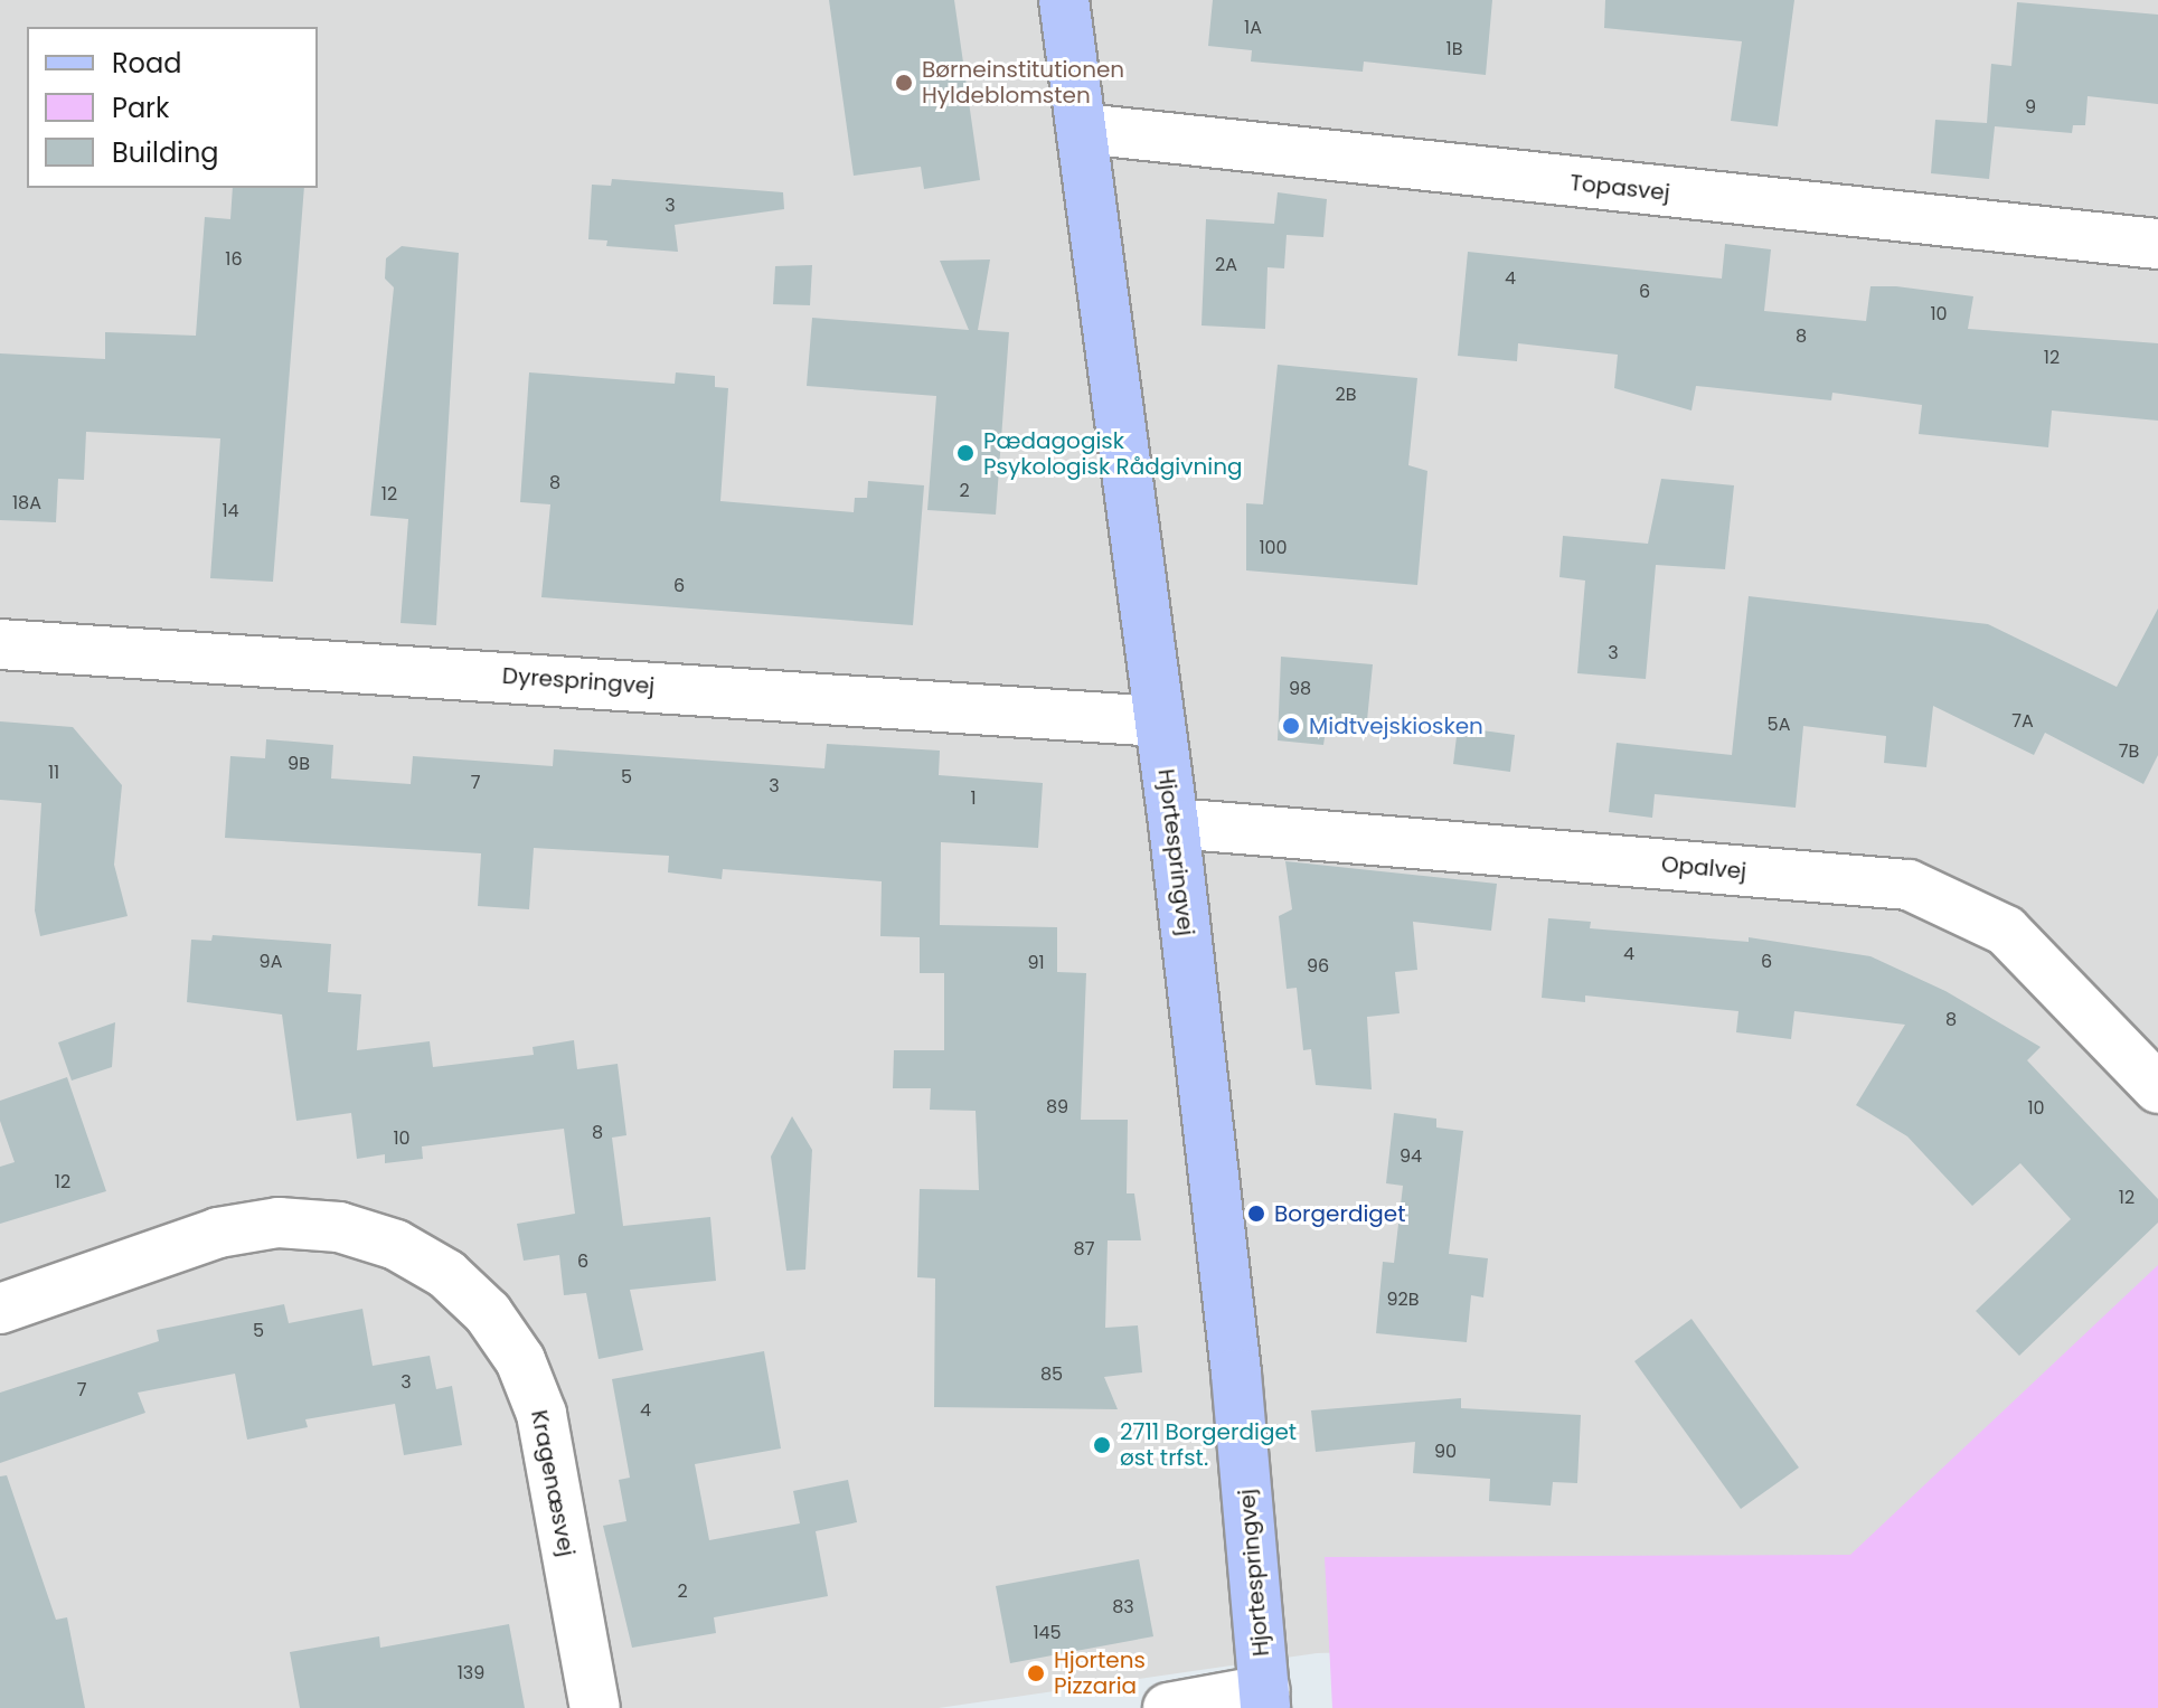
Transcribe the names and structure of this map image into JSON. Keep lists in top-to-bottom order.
{
  "streets": {
    "street": [
      "Topasvej",
      "Dyrespringvej",
      "Hjortespringvej",
      "Opalvej",
      "Kragenæsvej"
    ]
  },
  "crossings": [
    ["Topasvej", "Hjortespringvej"],
    ["Dyrespringvej", "Hjortespringvej"],
    ["Hjortespringvej", "Opalvej"]
  ],
  "places": [
    "Børneinstitutionen Hyldeblomsten",
    "Pædagogisk Psykologisk Rådgivning",
    "Midtvejskiosken",
    "Borgerdiget",
    "2711 Borgerdiget øst trfst.",
    "Hjortens Pizzaria"
  ],
  "house_numbers": [
    "1A",
    "1B",
    "9",
    "3",
    "16",
    "2A",
    "4",
    "6",
    "10",
    "8",
    "12",
    "2B",
    "8",
    "2",
    "12",
    "18A",
    "14",
    "100",
    "6",
    "3",
    "98",
    "7A",
    "5A",
    "7B",
    "9B",
    "11",
    "5",
    "7",
    "3",
    "1",
    "4",
    "9A",
    "6",
    "91",
    "96",
    "8",
    "89",
    "10",
    "8",
    "10",
    "94",
    "12",
    "12",
    "87",
    "6",
    "92B",
    "5",
    "85",
    "3",
    "7",
    "4",
    "90",
    "2",
    "83",
    "145",
    "139"
  ],
  "legend": ["Road", "Park", "Building"]
}
